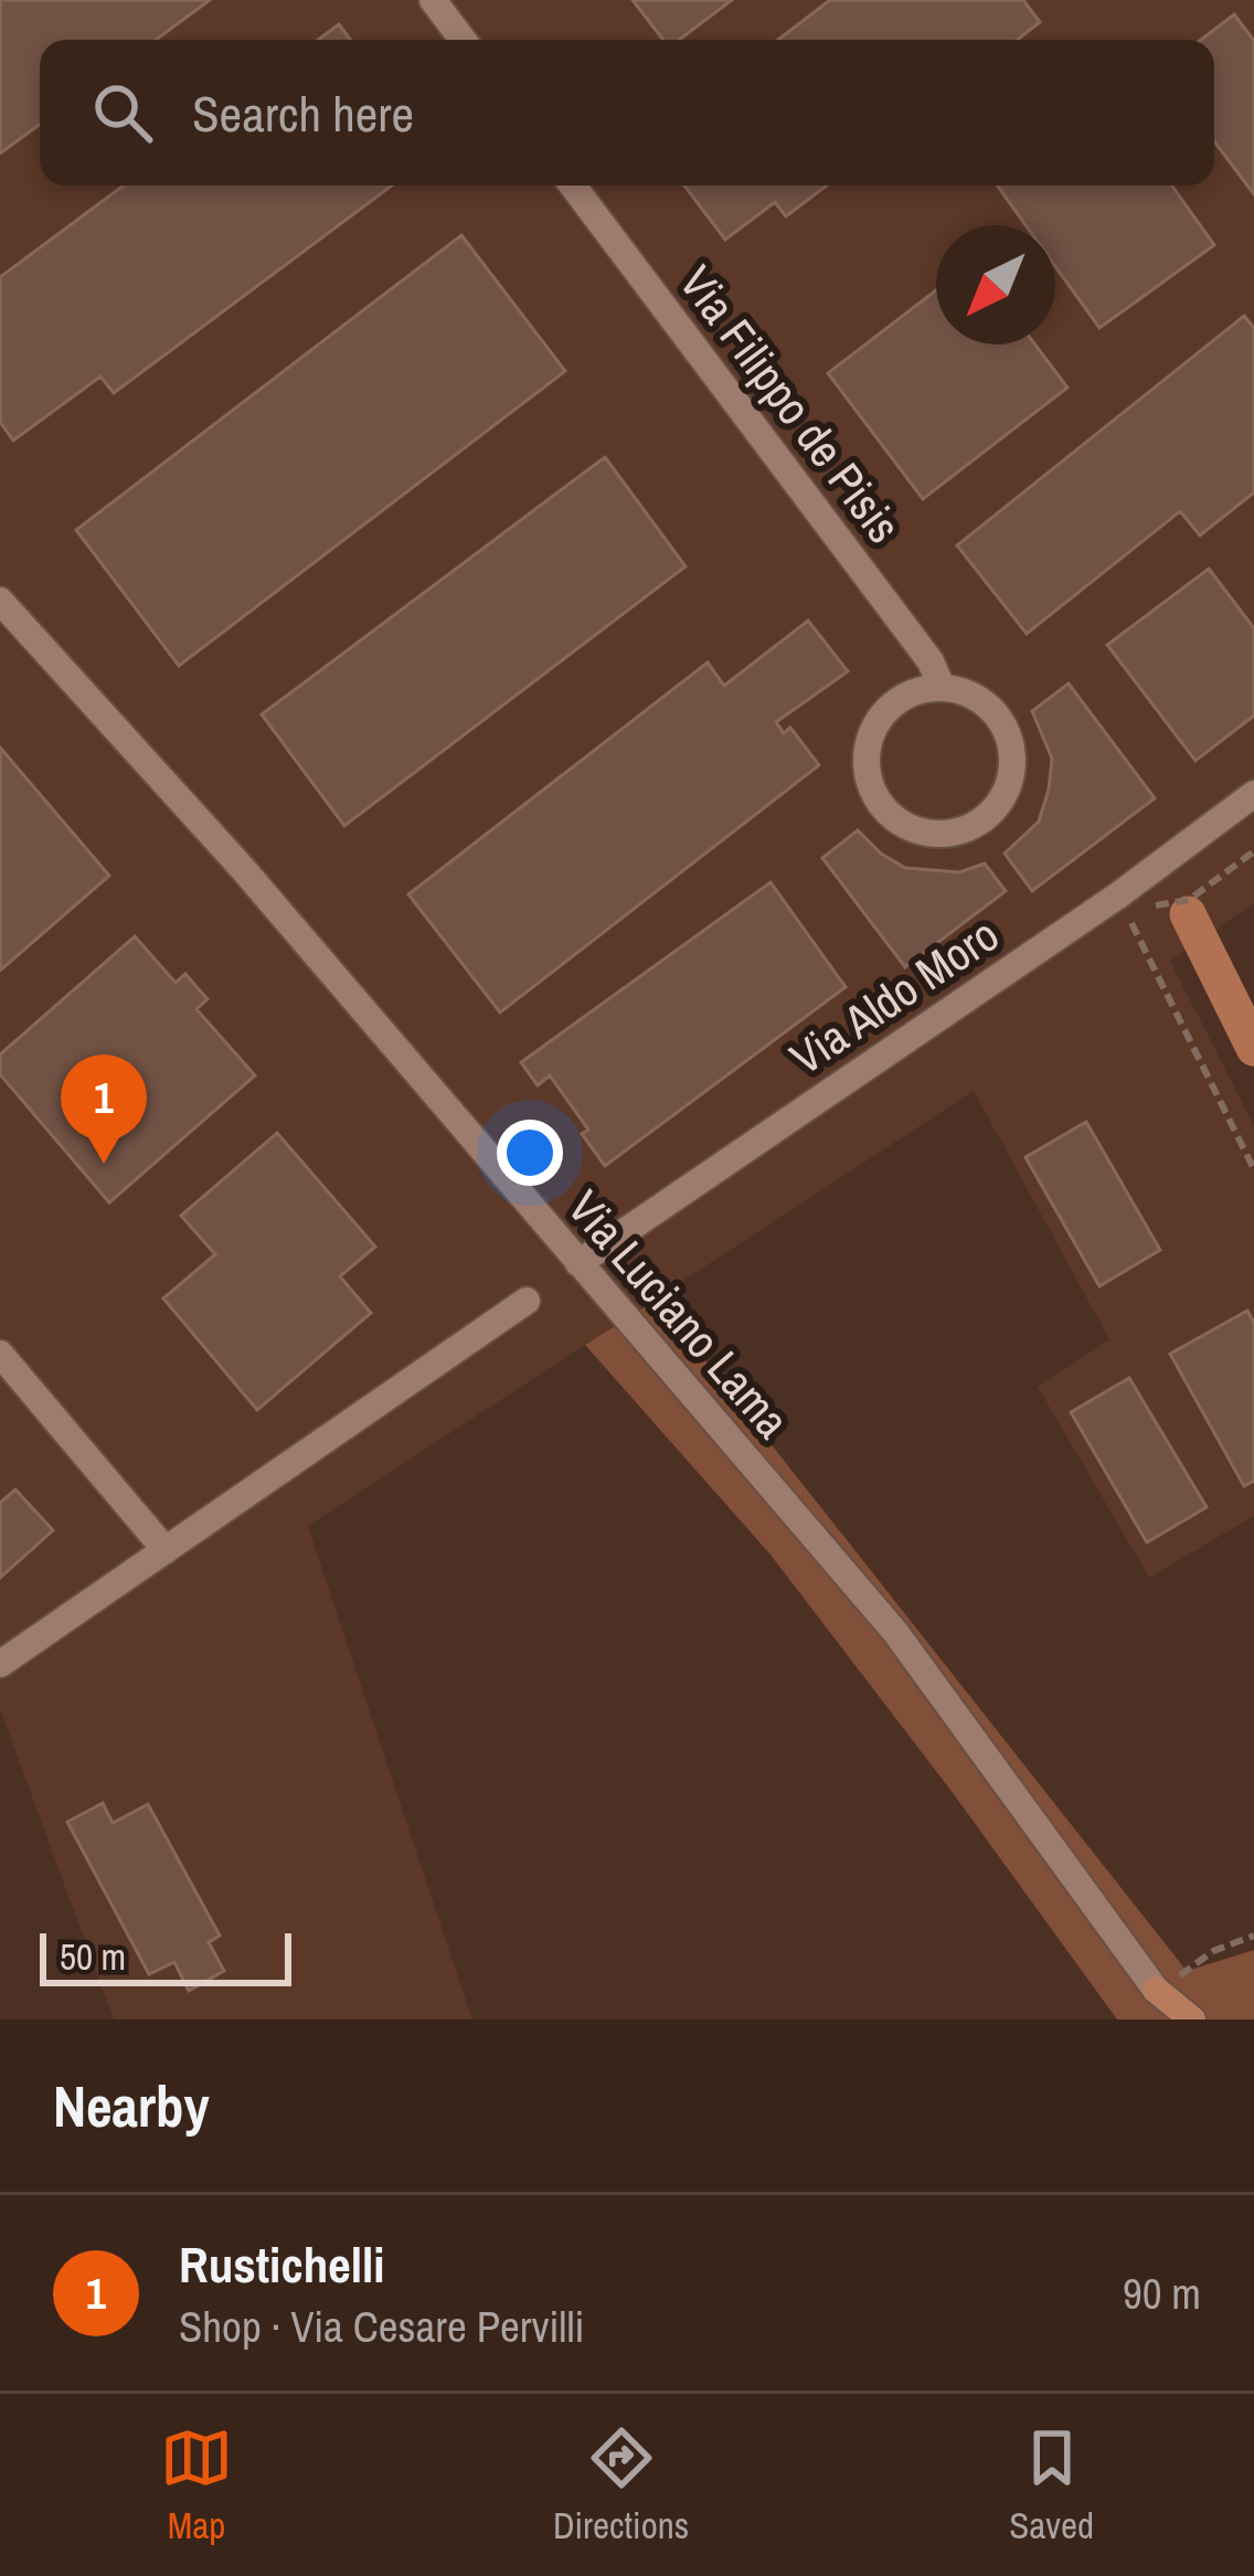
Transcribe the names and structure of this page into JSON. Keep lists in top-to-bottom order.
{
  "streets": {
    "street": ["Via Filippo de Pisis", "Via Aldo Moro", "Via Luciano Lama"]
  },
  "crossings": [
    ["Via Aldo Moro", "Via Luciano Lama"]
  ],
  "scale_bar": "50 m",
  "north": "bottom left",
  "page": {
    "search": "Search here",
    "pins": "1",
    "scale": "50 m",
    "heading": "Nearby",
    "list": [
      {
        "mark": "1",
        "name": "Rustichelli",
        "note": "Shop · Via Cesare Pervilli",
        "value": "90 m"
      }
    ],
    "nav": ["Map", "Directions", "Saved"]
  }
}
